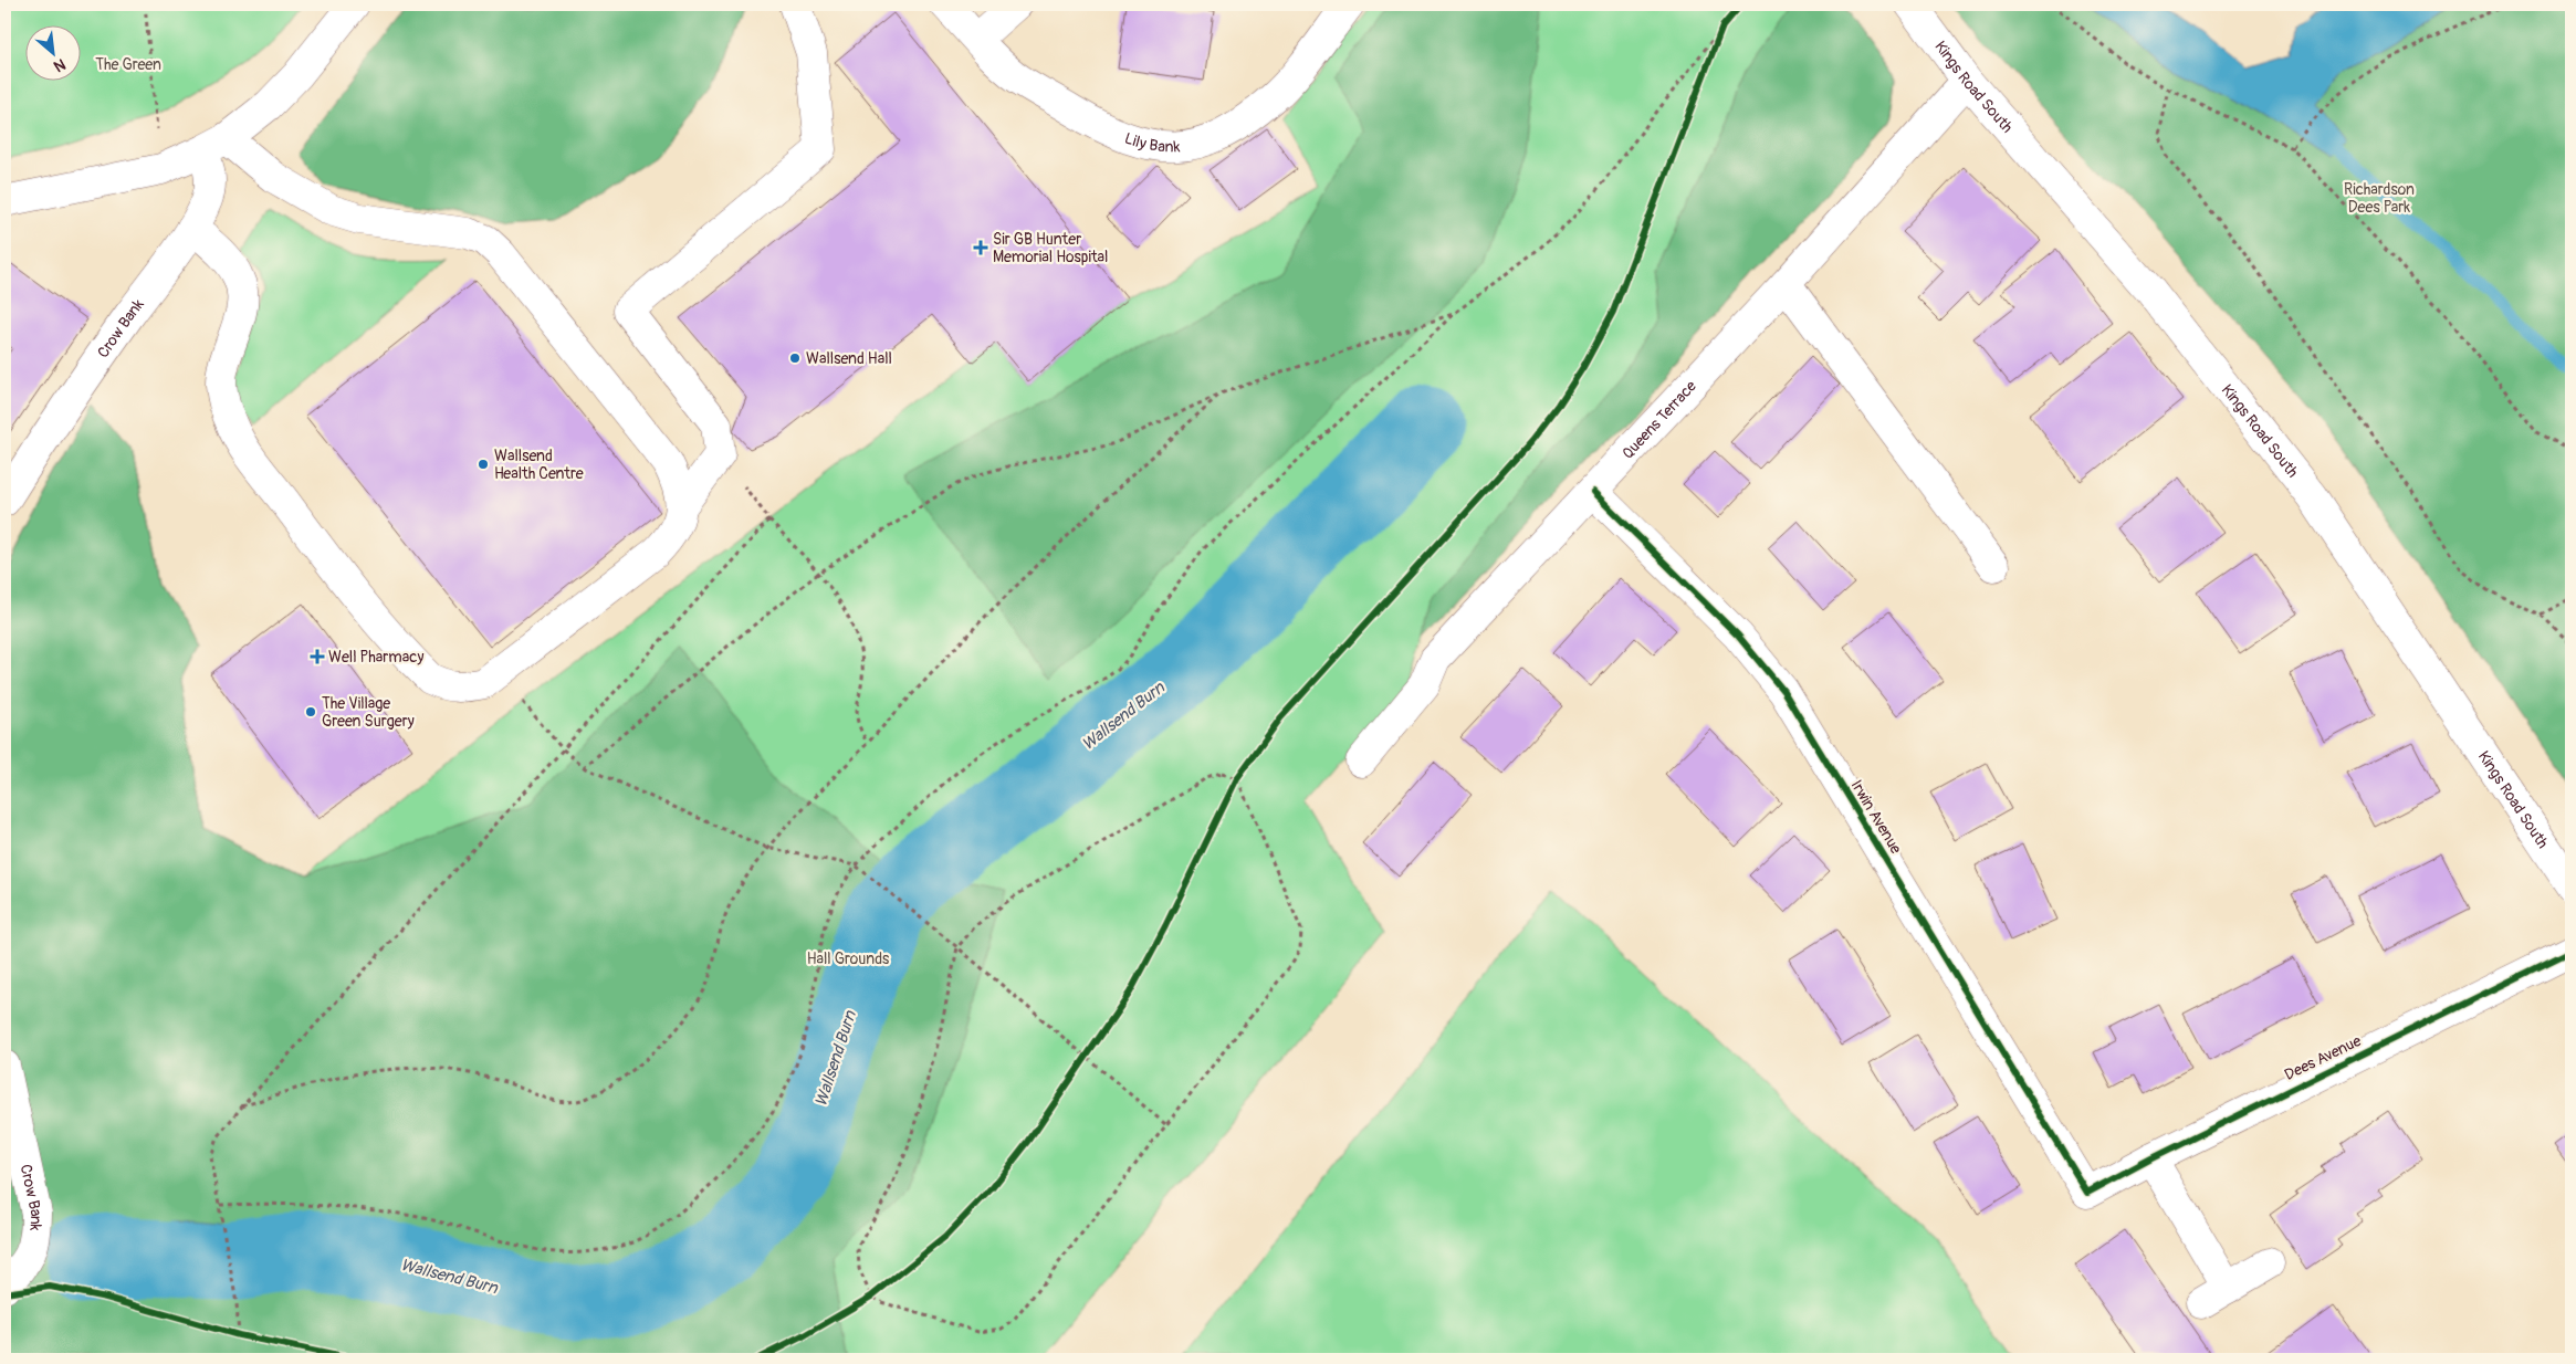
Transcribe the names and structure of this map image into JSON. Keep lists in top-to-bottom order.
{
  "streets": {
    "street": [
      "Kings Road South",
      "Lily Bank",
      "Crow Bank",
      "Queens Terrace",
      "Irwin Avenue",
      "Dees Avenue"
    ]
  },
  "crossings": [
    ["Kings Road South", "Queens Terrace"],
    ["Queens Terrace", "Irwin Avenue"],
    ["Irwin Avenue", "Dees Avenue"]
  ],
  "water": ["Wallsend Burn"],
  "parks": ["The Green", "Richardson Dees Park", "Hall Grounds"],
  "places": {
    "health": ["Sir GB Hunter Memorial Hospital", "Well Pharmacy"],
    "other": ["Wallsend Hall", "Wallsend Health Centre", "The Village Green Surgery"]
  },
  "north": "bottom right"
}
